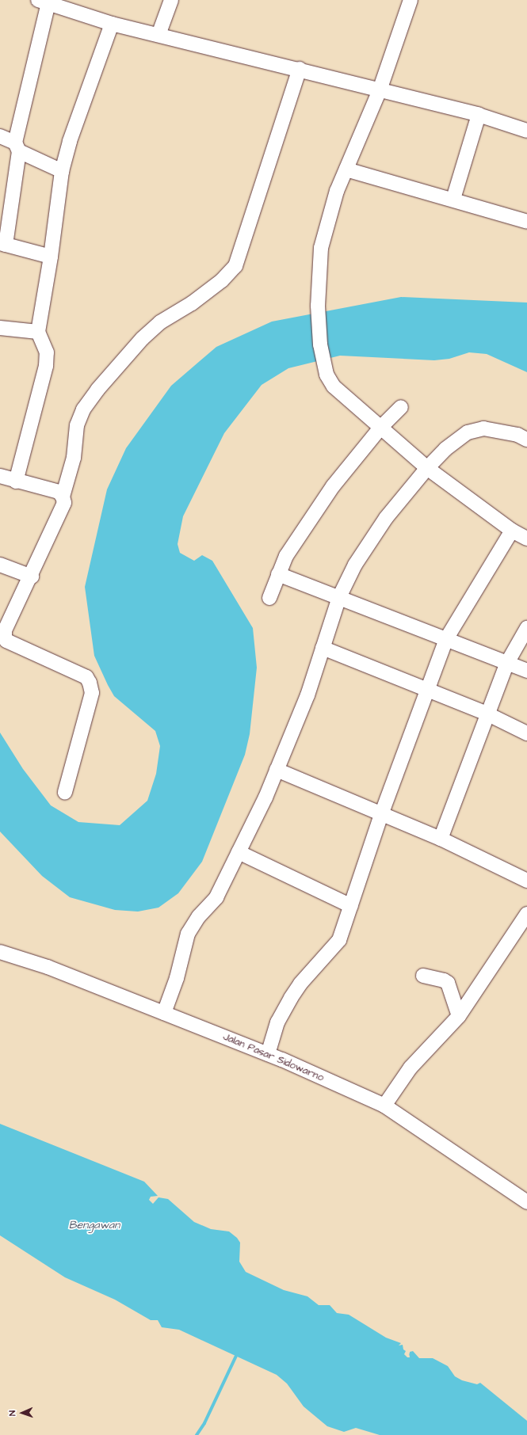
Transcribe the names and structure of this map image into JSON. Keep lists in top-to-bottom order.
{
  "streets": {
    "street": ["Jalan Pasar Sidowarno"]
  },
  "water": ["Bengawan"],
  "north": "left"
}
